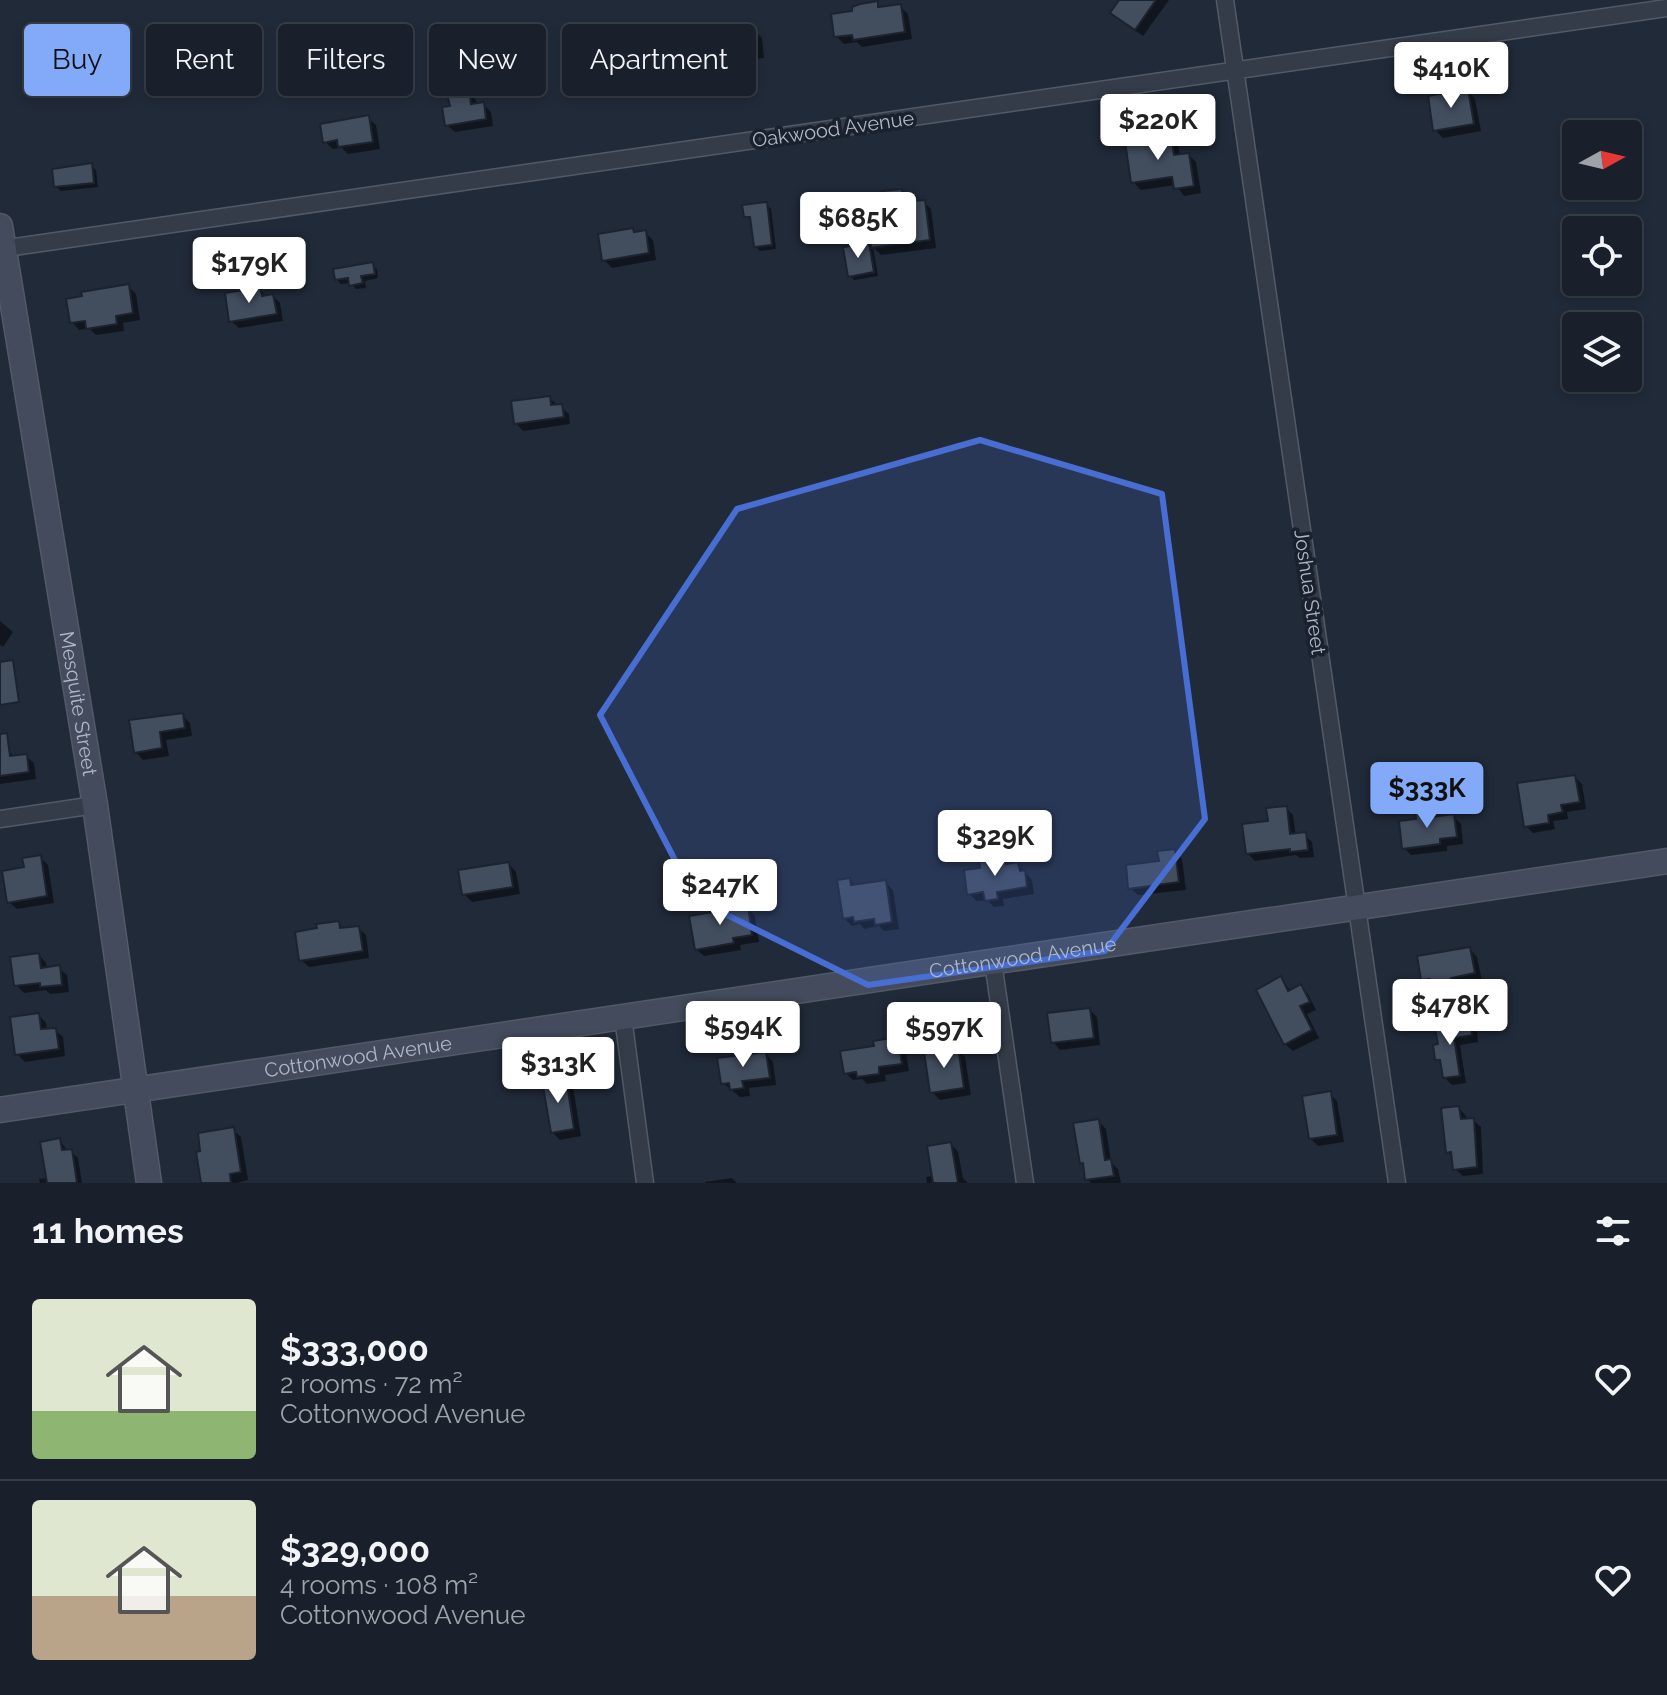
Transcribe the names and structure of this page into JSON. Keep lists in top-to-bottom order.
{
  "streets": {
    "street": [
      "Oakwood Avenue",
      "Joshua Street",
      "Mesquite Street",
      "Cottonwood Avenue"
    ]
  },
  "crossings": [
    ["Oakwood Avenue", "Joshua Street"],
    ["Oakwood Avenue", "Mesquite Street"],
    ["Joshua Street", "Cottonwood Avenue"],
    ["Mesquite Street", "Cottonwood Avenue"]
  ],
  "north": "right",
  "page": {
    "chip": [
      "Buy",
      "Rent",
      "Filters",
      "New",
      "Apartment"
    ],
    "price": [
      "$410K",
      "$220K",
      "$685K",
      "$179K",
      "$333K",
      "$329K",
      "$247K",
      "$478K",
      "$594K",
      "$597K",
      "$313K"
    ],
    "heading": "11 homes",
    "list": [
      {
        "name": "$333,000",
        "note": "2 rooms · 72 m² · Cottonwood Avenue"
      },
      {
        "name": "$329,000",
        "note": "4 rooms · 108 m² · Cottonwood Avenue"
      }
    ]
  }
}
